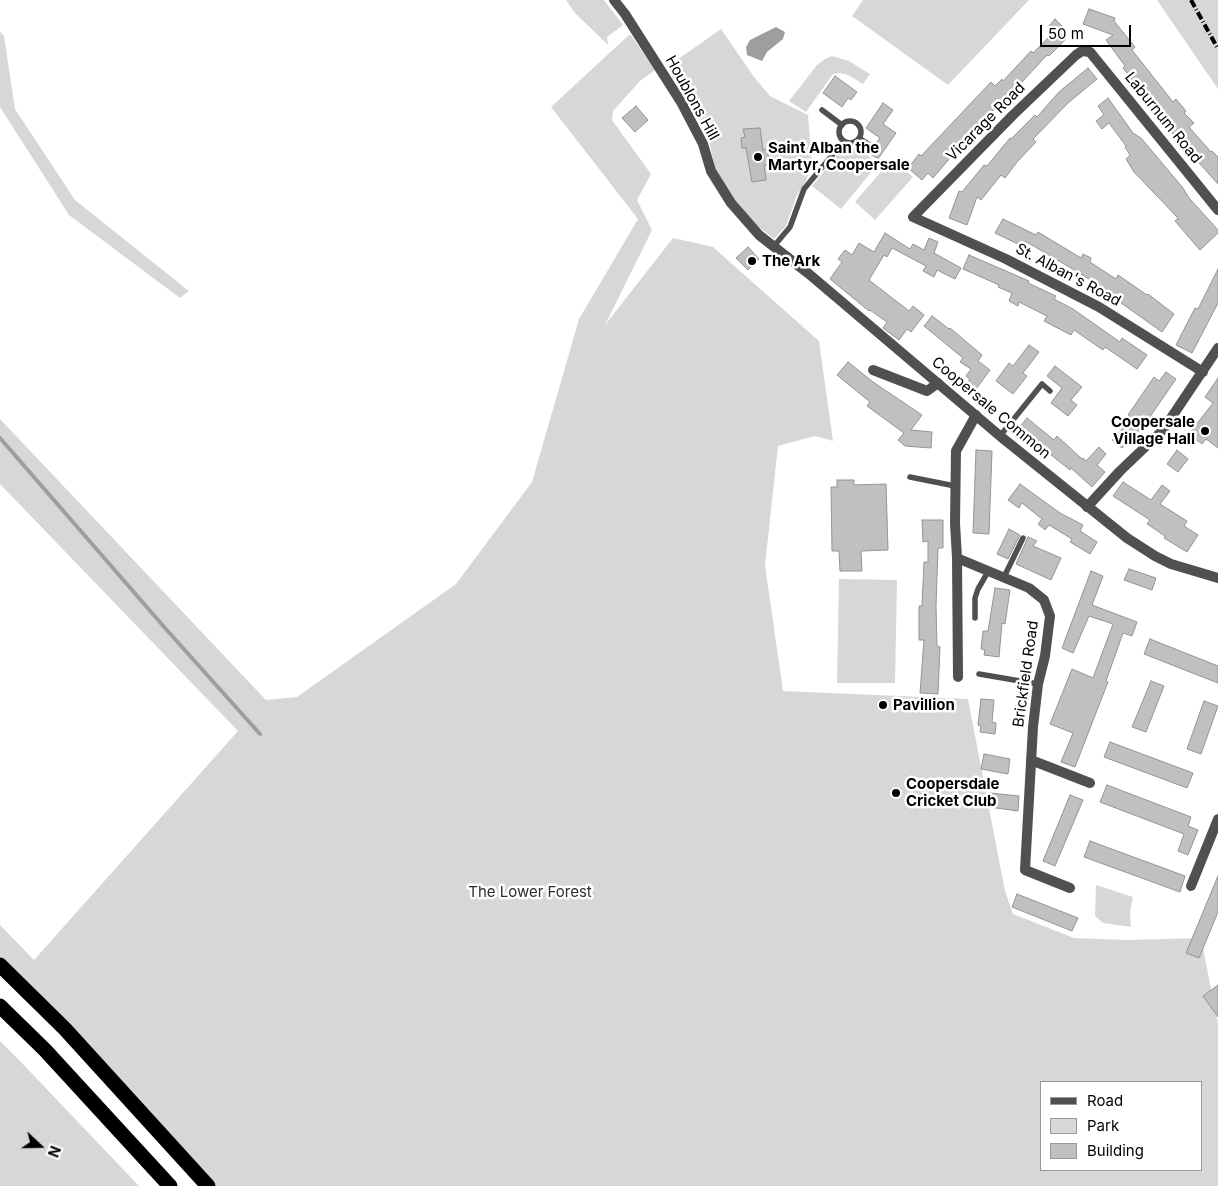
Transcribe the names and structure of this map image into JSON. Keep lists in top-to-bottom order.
{
  "streets": {
    "street": [
      "Houblons Hill",
      "Laburnum Road",
      "Vicarage Road",
      "St. Alban's Road",
      "Coopersale Common",
      "Brickfield Road"
    ]
  },
  "crossings": [
    ["Houblons Hill", "Coopersale Common"],
    ["Laburnum Road", "Vicarage Road"],
    ["Vicarage Road", "St. Alban's Road"]
  ],
  "parks": ["The Lower Forest"],
  "places": [
    "Saint Alban the Martyr, Coopersale",
    "The Ark",
    "Coopersale Village Hall",
    "Pavillion",
    "Coopersdale Cricket Club"
  ],
  "legend": ["Road", "Park", "Building"],
  "scale_bar": "50 m",
  "north": "right"
}
